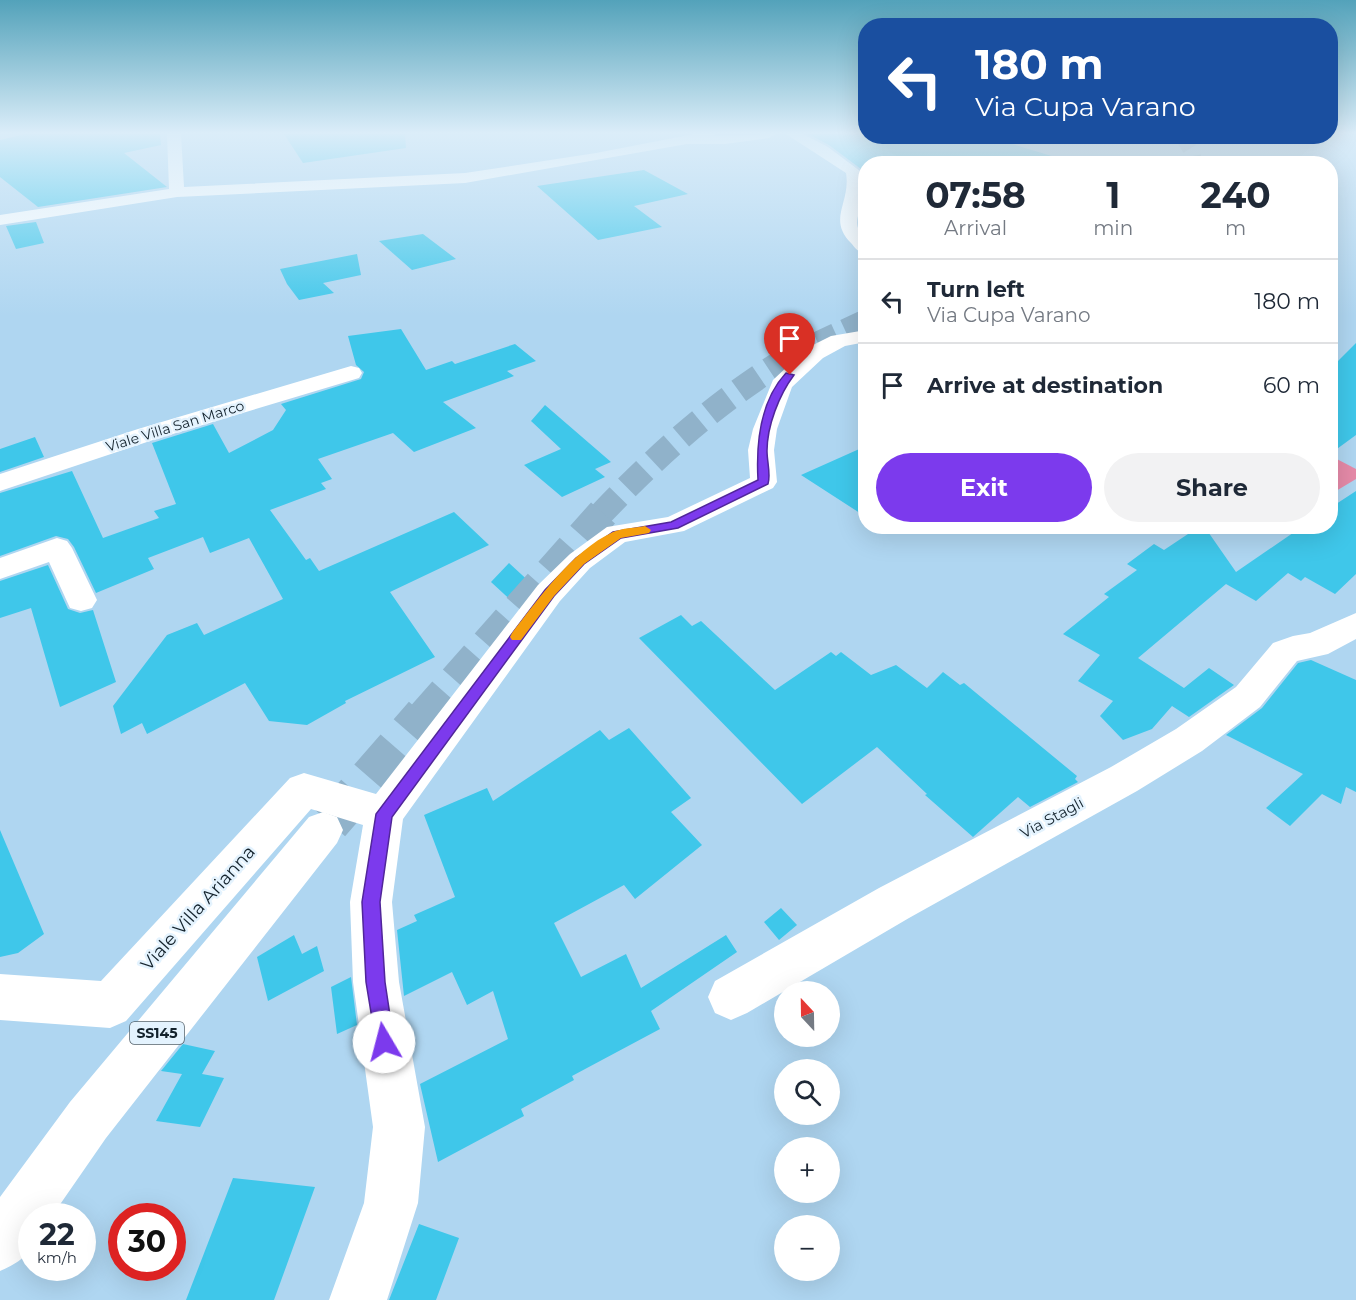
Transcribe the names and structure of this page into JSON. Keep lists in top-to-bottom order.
{
  "streets": {
    "main road": [
      "Viale Villa San Marco",
      "Via Stagli",
      "Viale Villa Arianna",
      "SS145"
    ]
  },
  "north": "top",
  "page": {
    "turn": ["180 m", "Via Cupa Varano"],
    "eta": [
      "07:58",
      "Arrival",
      "1",
      "min",
      "240",
      "m"
    ],
    "list": [
      {
        "name": "Turn left",
        "note": "Via Cupa Varano",
        "value": "180 m"
      },
      {
        "name": "Arrive at destination",
        "value": "60 m"
      }
    ],
    "buttons": ["Exit", "Share"],
    "map_buttons": ["+", "−"],
    "speed": "22 km/h",
    "limit": "30"
  }
}
